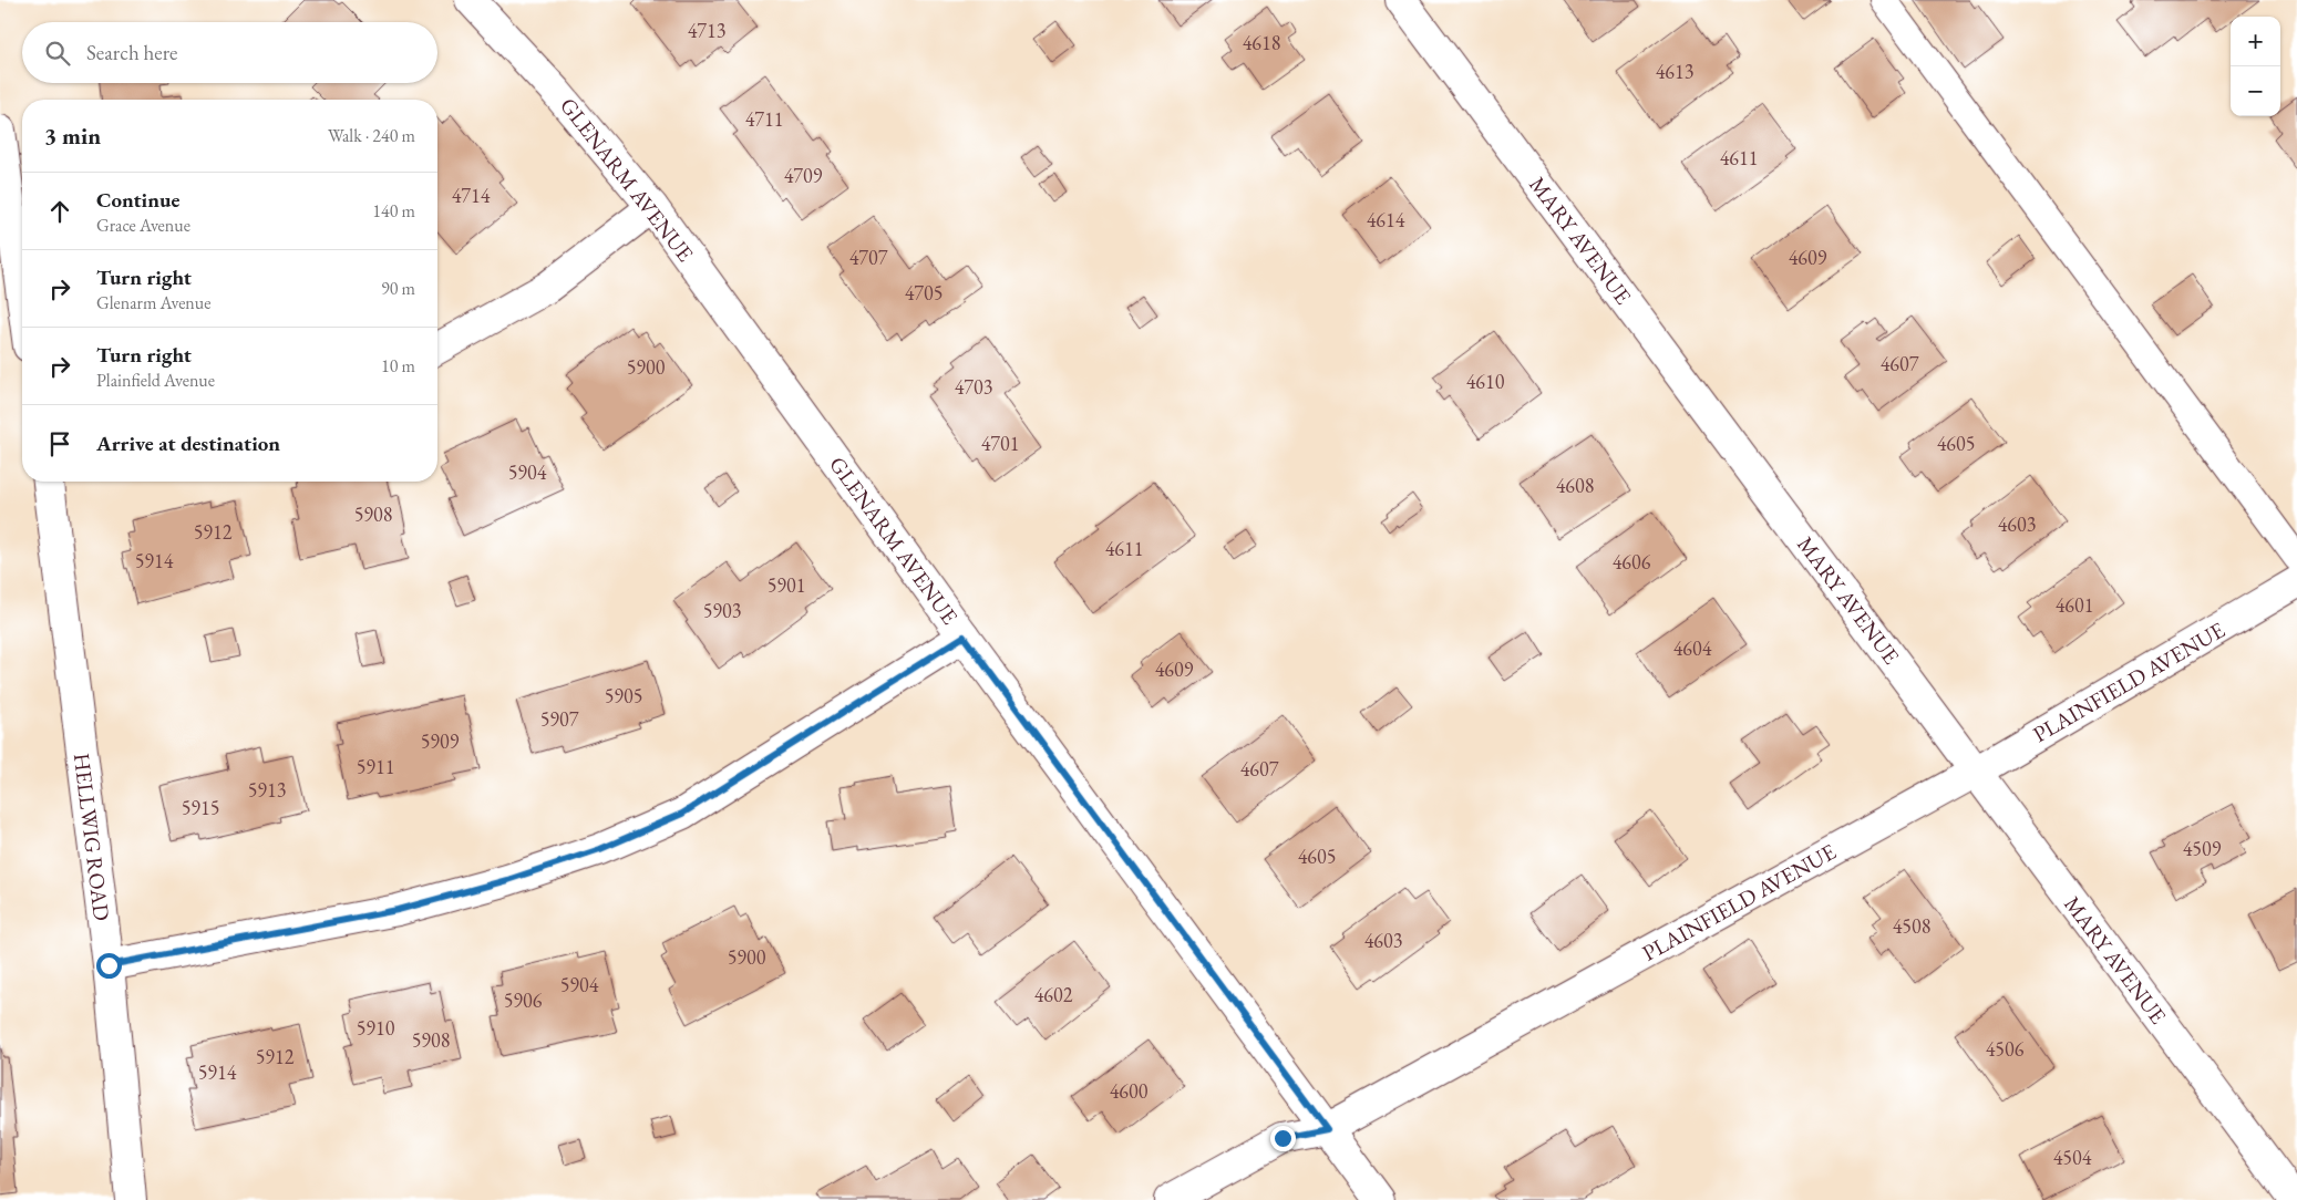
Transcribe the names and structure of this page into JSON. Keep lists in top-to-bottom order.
{
  "streets": {
    "street": [
      "GLENARM AVENUE",
      "MARY AVENUE",
      "PLAINFIELD AVENUE",
      "HELLWIG ROAD"
    ]
  },
  "crossings": [
    ["GLENARM AVENUE", "PLAINFIELD AVENUE"],
    ["MARY AVENUE", "PLAINFIELD AVENUE"]
  ],
  "house_numbers": [
    "4713",
    "4618",
    "4613",
    "4711",
    "4611",
    "4709",
    "4714",
    "4614",
    "4707",
    "4609",
    "4705",
    "4607",
    "5900",
    "4610",
    "4703",
    "4701",
    "4605",
    "5904",
    "4608",
    "5908",
    "4603",
    "5912",
    "4611",
    "5914",
    "4606",
    "5901",
    "4601",
    "5903",
    "4604",
    "4609",
    "5905",
    "5907",
    "5909",
    "5911",
    "4607",
    "5913",
    "5915",
    "4509",
    "4605",
    "4508",
    "4603",
    "5900",
    "5904",
    "4602",
    "5906",
    "5910",
    "5908",
    "4506",
    "5912",
    "5914",
    "4600",
    "4504"
  ],
  "page": {
    "map_buttons": ["+", "−"],
    "search": "Search here",
    "heading": ["3 min", "Walk · 240 m"],
    "list": [
      ["Continue", "Grace Avenue", "140 m"],
      ["Turn right", "Glenarm Avenue", "90 m"],
      ["Turn right", "Plainfield Avenue", "10 m"],
      "Arrive at destination"
    ]
  }
}
